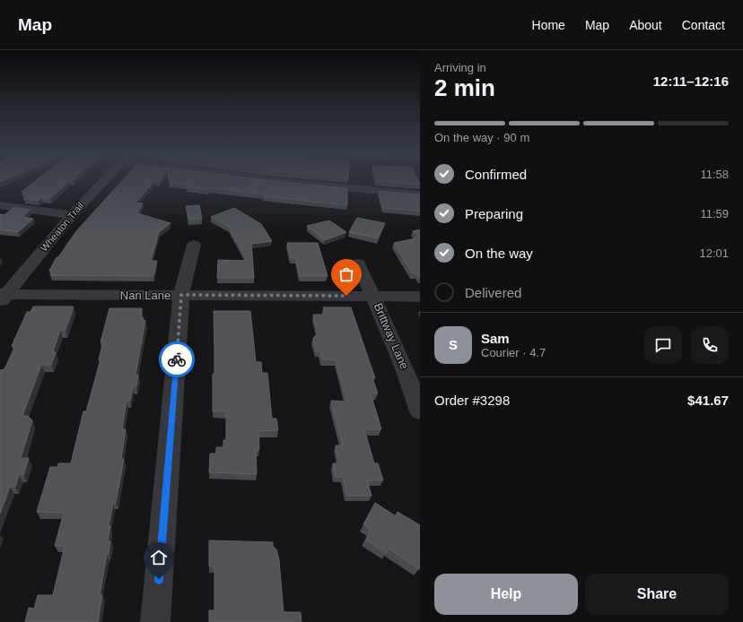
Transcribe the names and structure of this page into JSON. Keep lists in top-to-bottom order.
{
  "streets": {
    "street": ["Wheaton Trail", "Nan Lane", "Brittway Lane"]
  },
  "crossings": [
    ["Wheaton Trail", "Nan Lane"],
    ["Nan Lane", "Brittway Lane"]
  ],
  "page": {
    "header": "Map",
    "nav": [
      "Home",
      "Map",
      "About",
      "Contact"
    ],
    "heading": ["2 min", "Arriving in", "12:11–12:16"],
    "panel": [
      "Sam",
      "Courier · 4.7",
      "Order #3298",
      "$41.67"
    ],
    "bar": "On the way · 90 m",
    "list": [
      ["Confirmed", "11:58"],
      ["Preparing", "11:59"],
      ["On the way", "12:01"],
      "Delivered"
    ],
    "round": "S",
    "buttons": ["Help", "Share"]
  }
}
